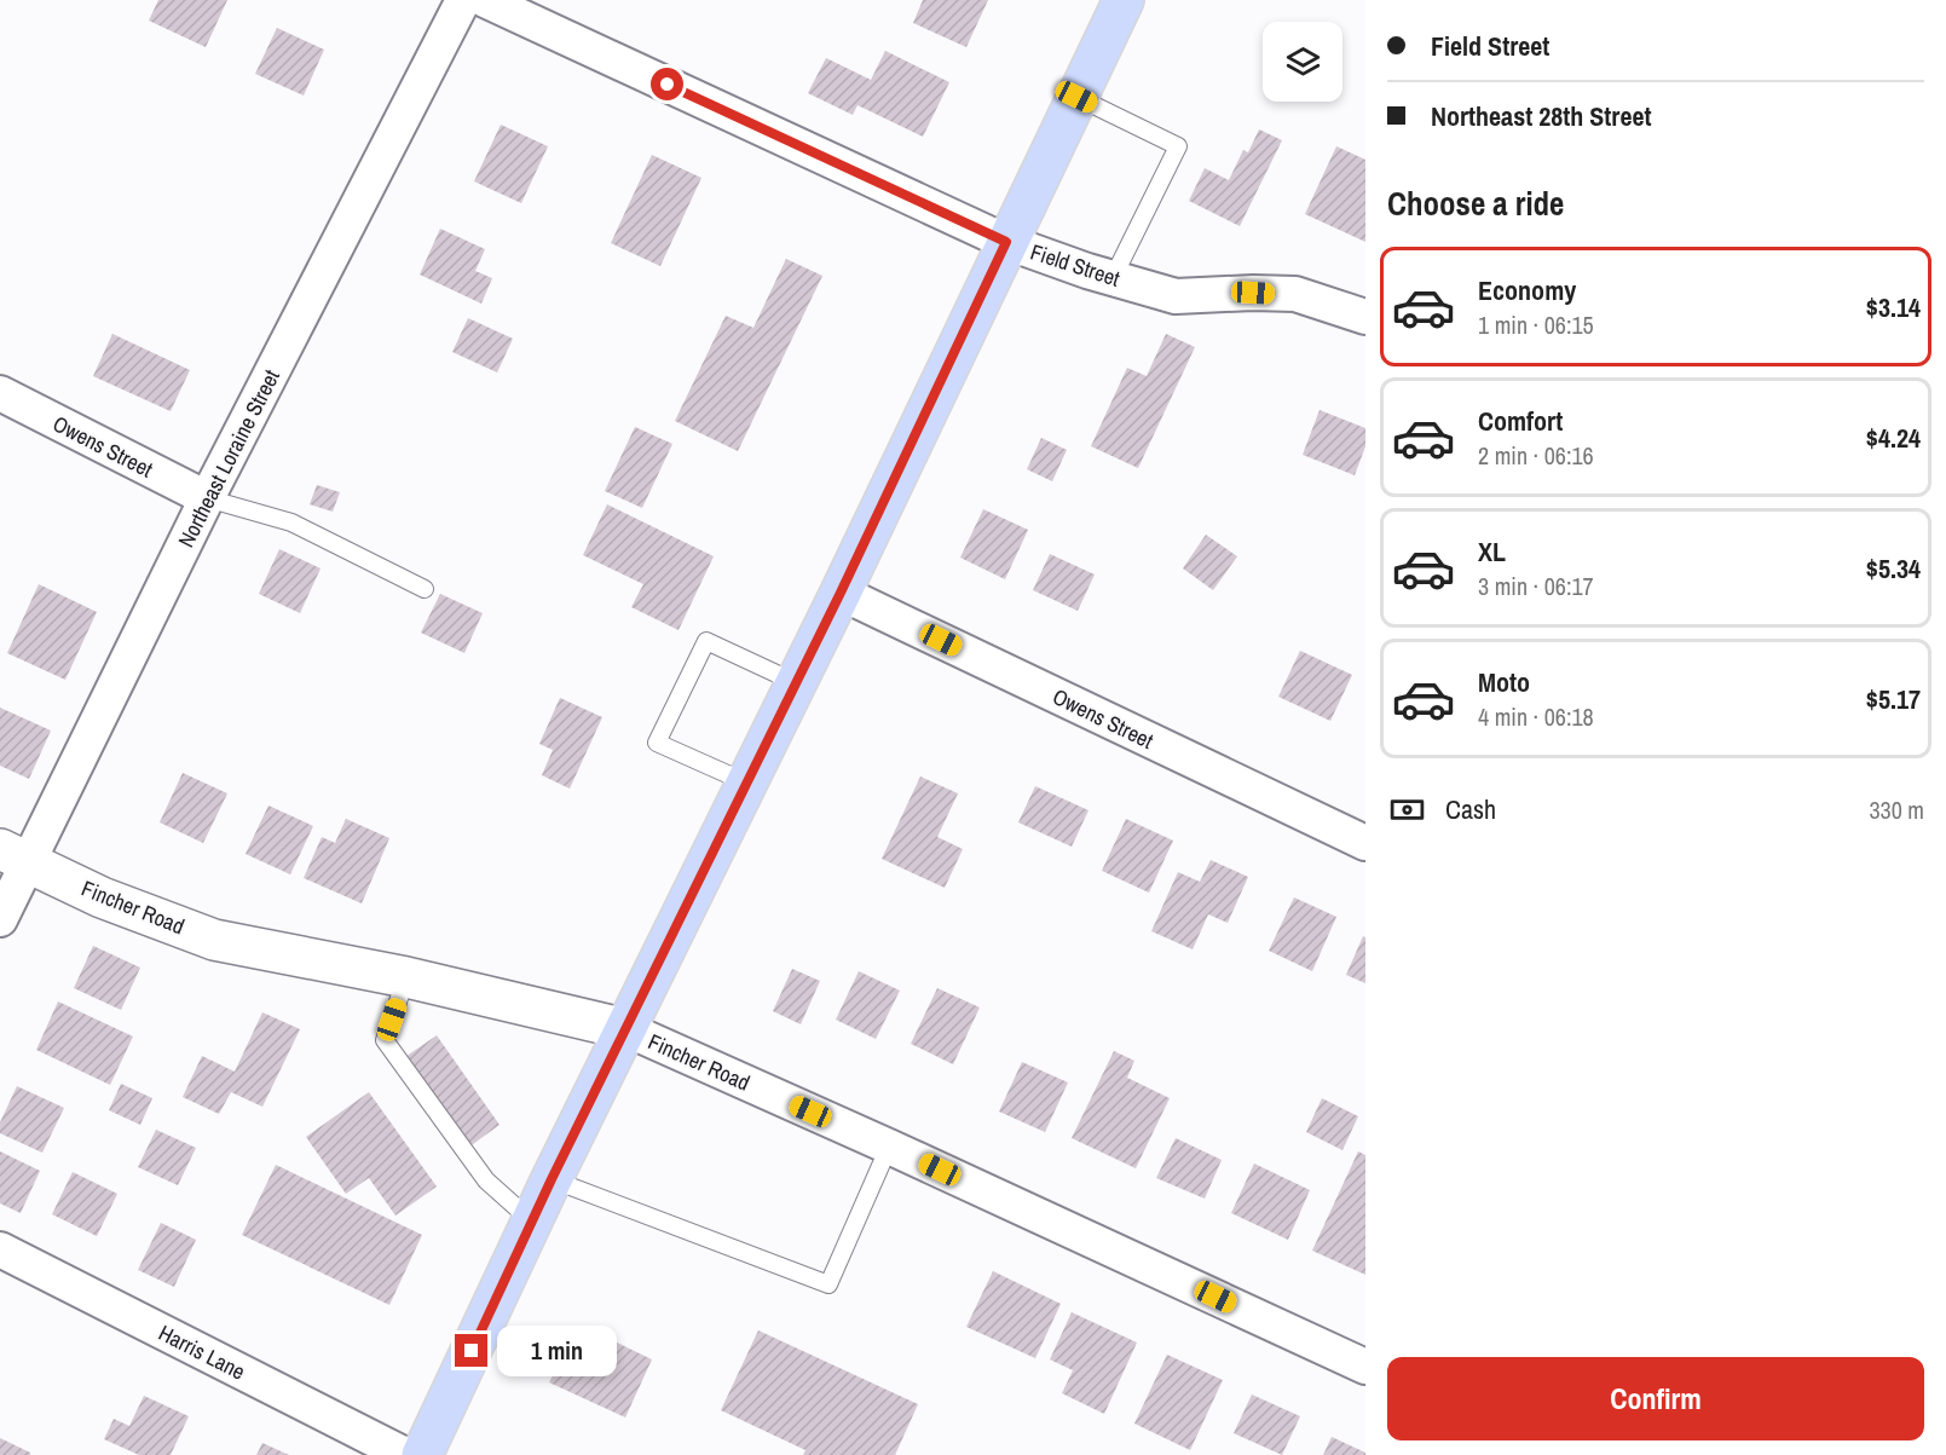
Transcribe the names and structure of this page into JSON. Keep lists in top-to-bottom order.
{
  "streets": {
    "street": [
      "Field Street",
      "Owens Street",
      "Northeast Loraine Street",
      "Fincher Road",
      "Harris Lane"
    ]
  },
  "crossings": [
    ["Owens Street", "Northeast Loraine Street"],
    ["Northeast Loraine Street", "Fincher Road"]
  ],
  "page": {
    "banner": ["Field Street", "Northeast 28th Street"],
    "heading": "Choose a ride",
    "list": [
      {
        "name": "Economy",
        "note": "1 min · 06:15",
        "value": "$3.14"
      },
      {
        "name": "Comfort",
        "note": "2 min · 06:16",
        "value": "$4.24"
      },
      {
        "name": "XL",
        "note": "3 min · 06:17",
        "value": "$5.34"
      },
      {
        "name": "Moto",
        "note": "4 min · 06:18",
        "value": "$5.17"
      }
    ],
    "pay": ["Cash", "330 m"],
    "bubble": "1 min",
    "buttons": "Confirm"
  }
}
